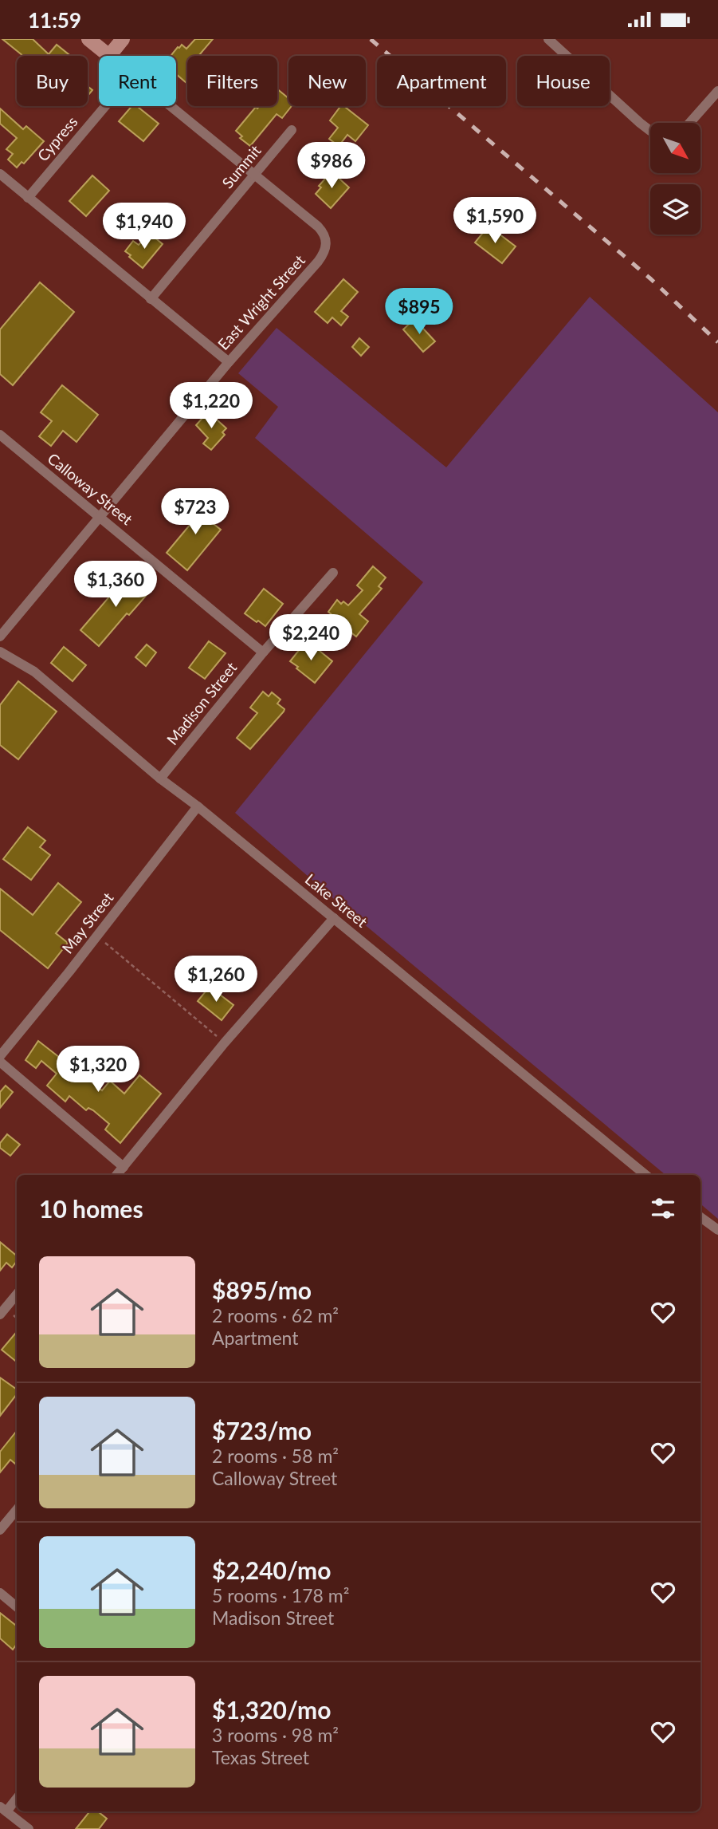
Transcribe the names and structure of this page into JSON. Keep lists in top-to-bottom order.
{
  "streets": {
    "street": [
      "Cypress",
      "Summit",
      "East Wright Street",
      "Calloway Street",
      "Madison Street",
      "Lake Street",
      "May Street"
    ]
  },
  "crossings": [
    ["Summit", "East Wright Street"],
    ["East Wright Street", "Calloway Street"],
    ["Calloway Street", "Madison Street"],
    ["Madison Street", "Lake Street"],
    ["Lake Street", "May Street"]
  ],
  "north": "bottom right",
  "page": {
    "status": "11:59",
    "chip": [
      "Buy",
      "Rent",
      "Filters",
      "New",
      "Apartment",
      "House"
    ],
    "price": [
      "$986",
      "$1,590",
      "$1,940",
      "$895",
      "$1,220",
      "$723",
      "$1,360",
      "$2,240",
      "$1,260",
      "$1,320"
    ],
    "heading": "10 homes",
    "list": [
      {
        "name": "$895/mo",
        "note": "2 rooms · 62 m² · Apartment"
      },
      {
        "name": "$723/mo",
        "note": "2 rooms · 58 m² · Calloway Street"
      },
      {
        "name": "$2,240/mo",
        "note": "5 rooms · 178 m² · Madison Street"
      },
      {
        "name": "$1,320/mo",
        "note": "3 rooms · 98 m² · Texas Street"
      }
    ]
  }
}
